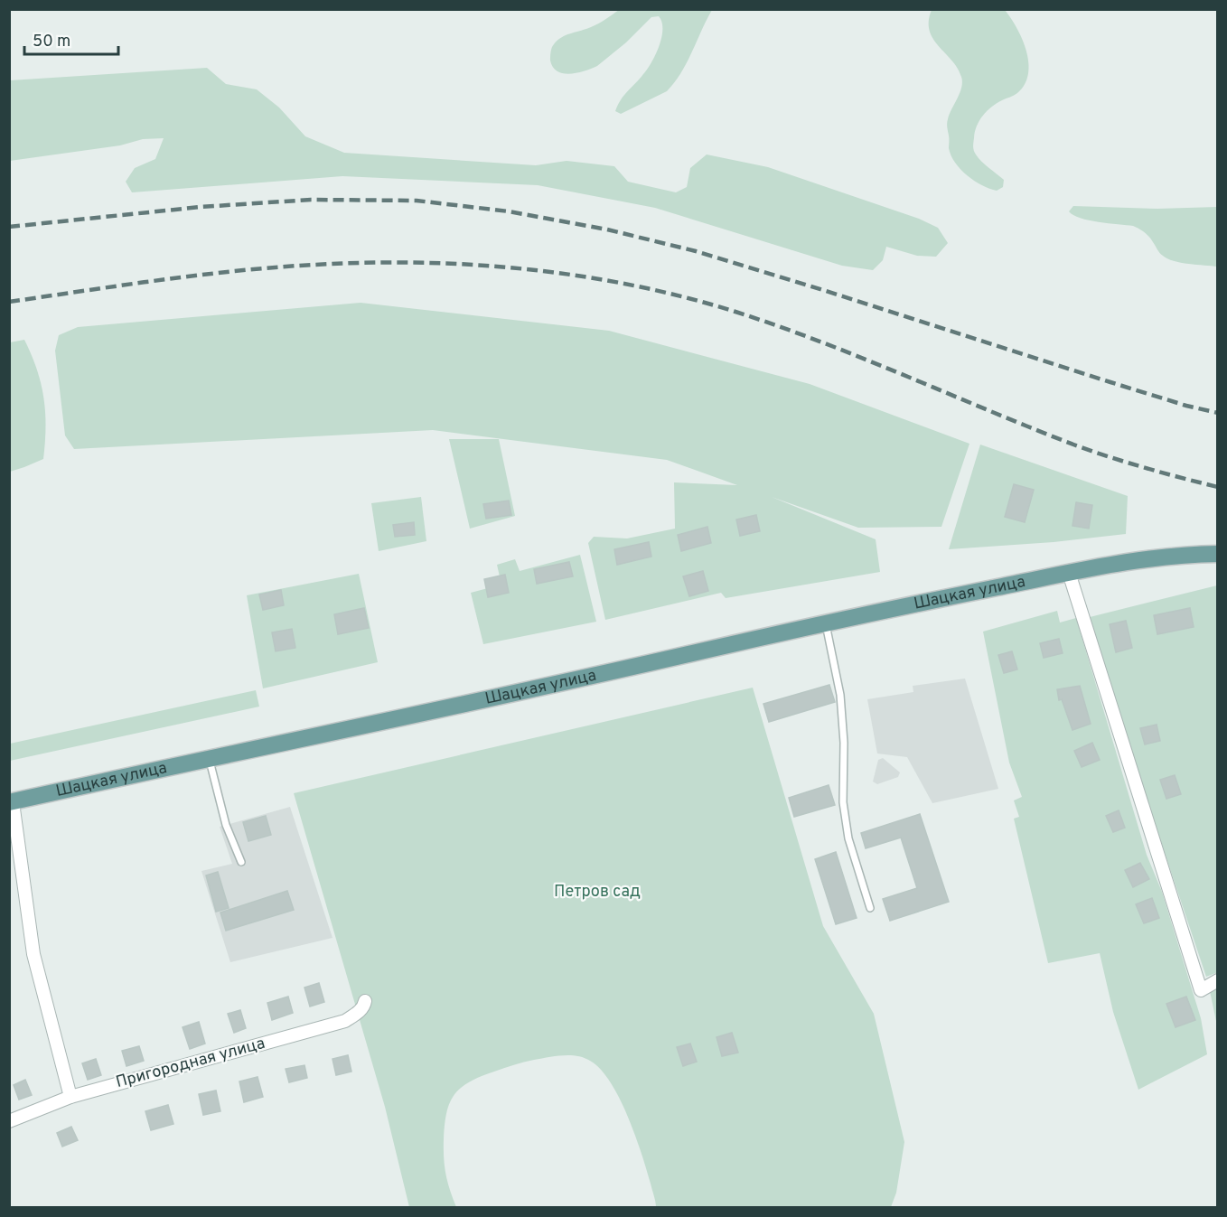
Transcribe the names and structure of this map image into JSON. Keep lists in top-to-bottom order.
{
  "streets": {
    "main road": ["Шацкая улица"],
    "street": ["Пригородная улица"]
  },
  "parks": ["Петров сад"],
  "scale_bar": "50 m"
}
